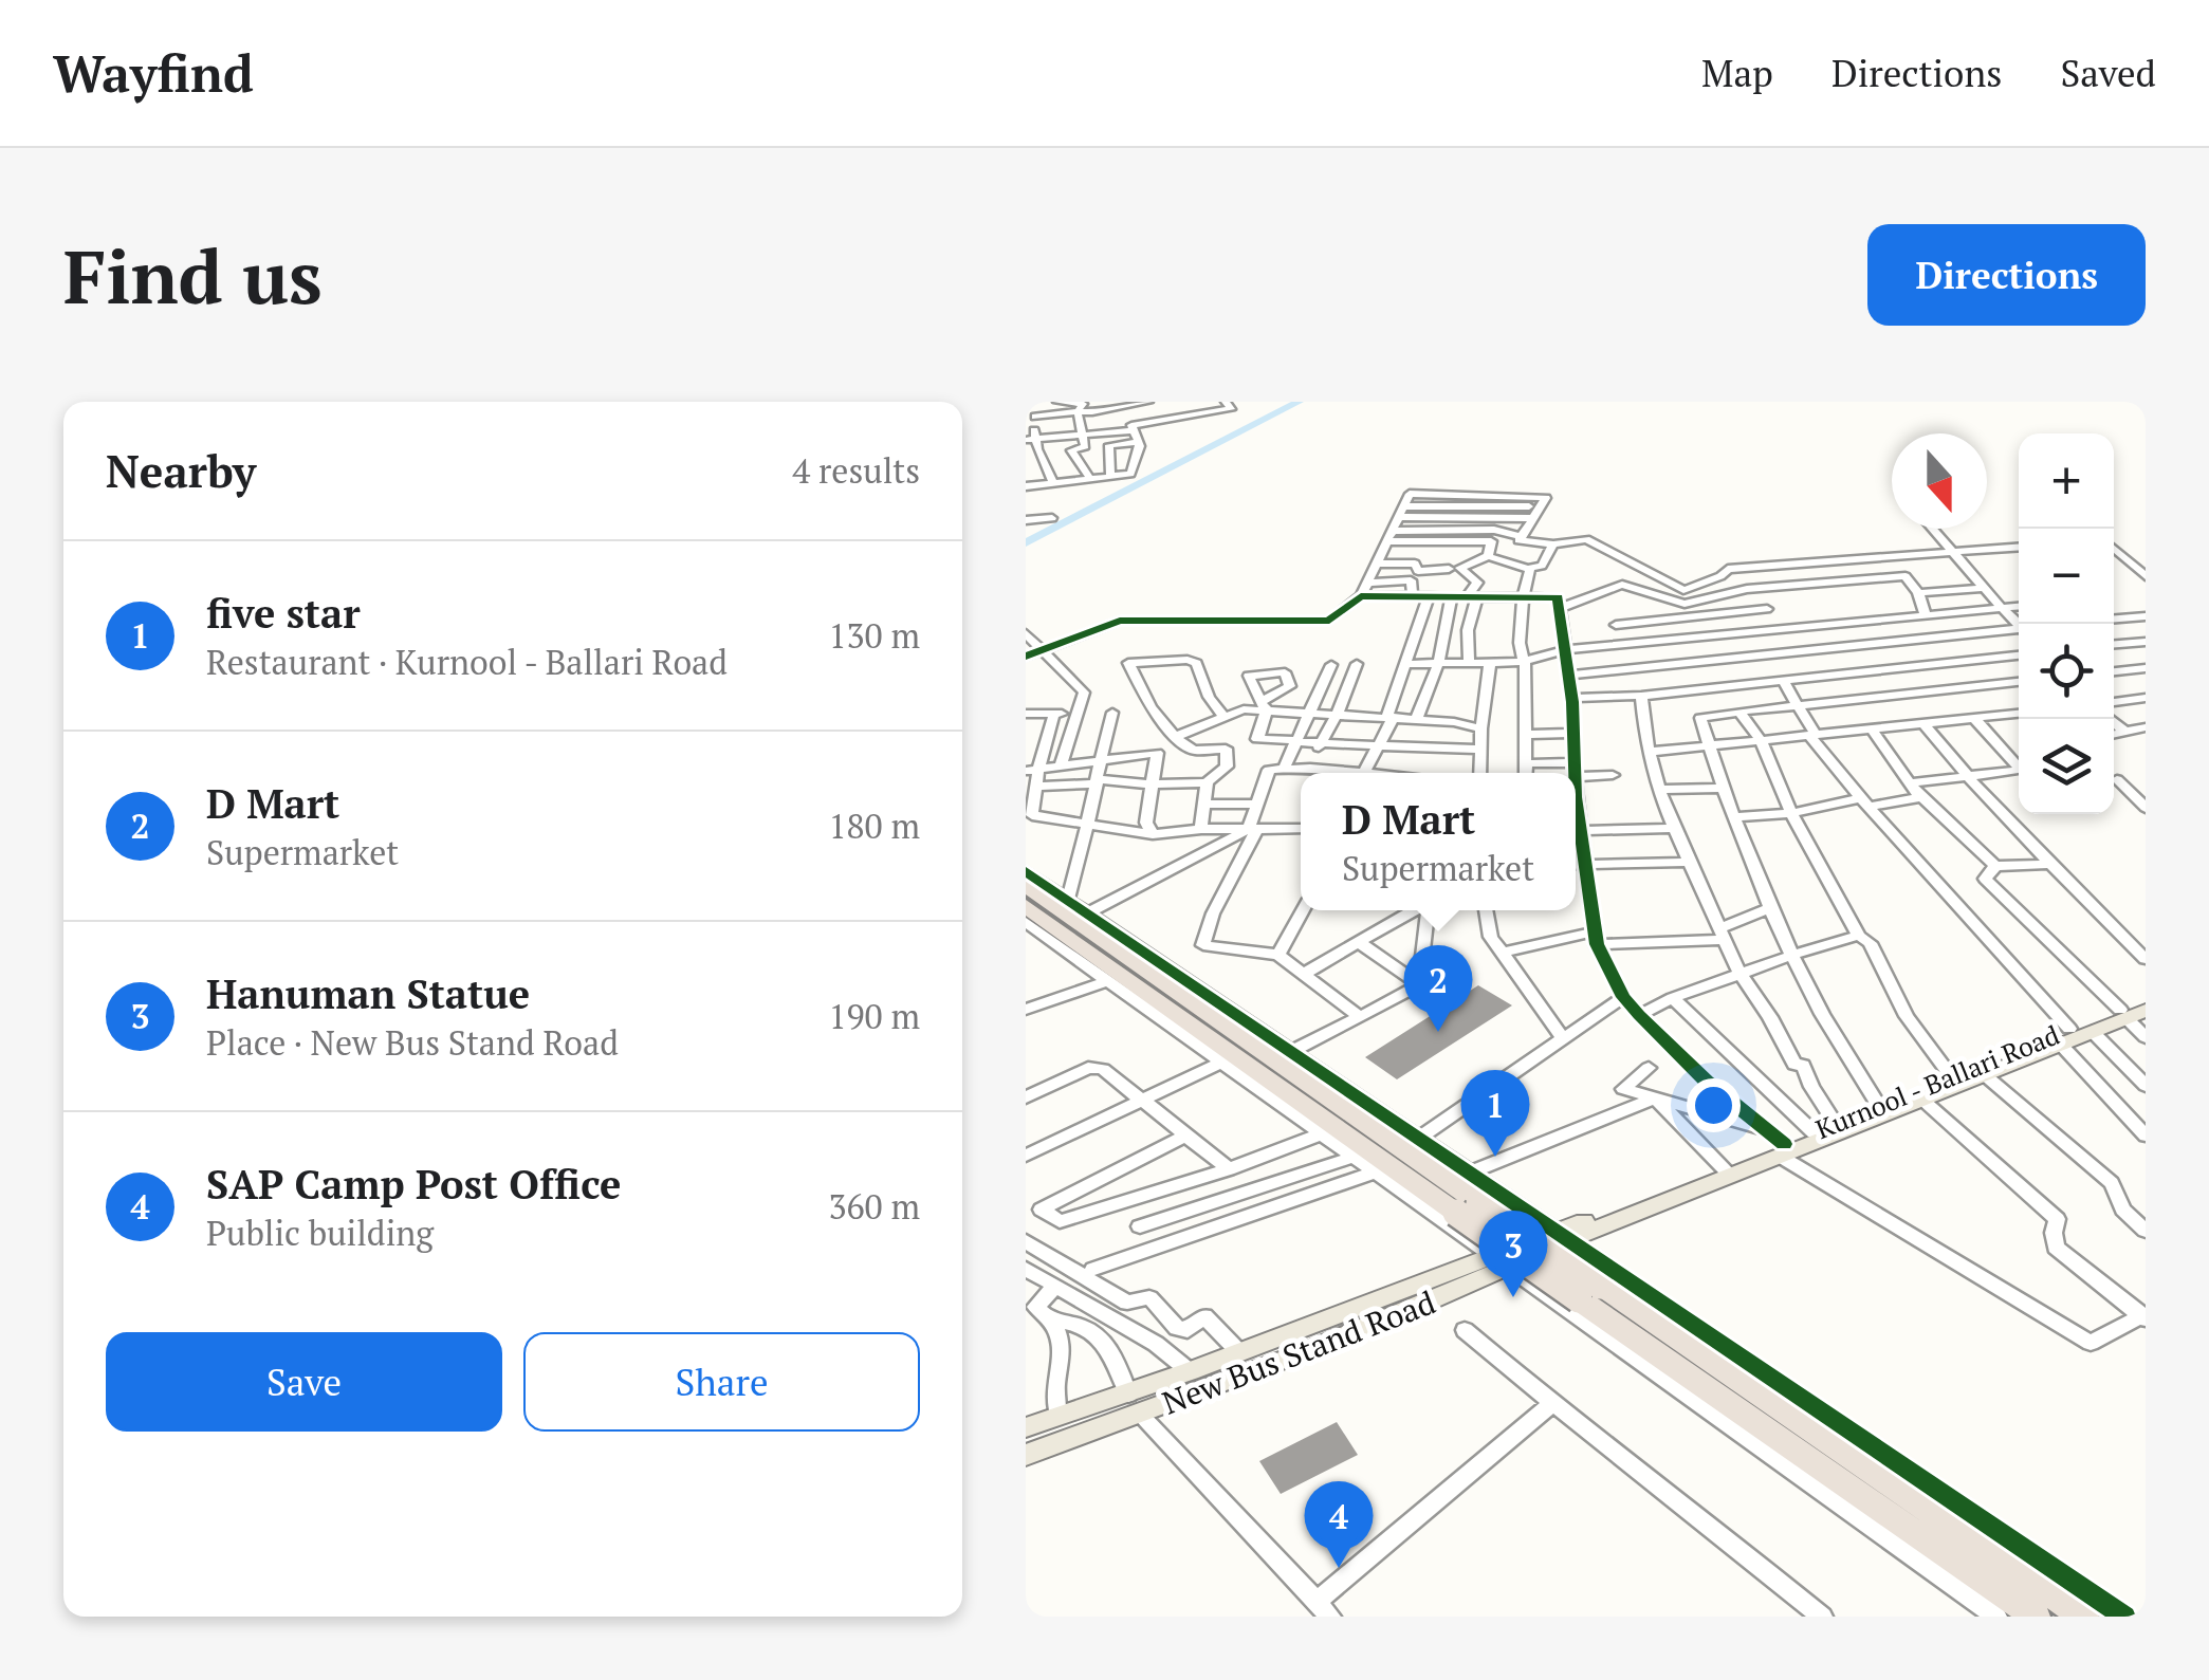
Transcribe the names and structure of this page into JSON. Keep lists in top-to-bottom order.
{
  "streets": {
    "main road": ["Kurnool - Ballari Road", "New Bus Stand Road"]
  },
  "crossings": [
    ["Kurnool - Ballari Road", "New Bus Stand Road"]
  ],
  "north": "bottom",
  "page": {
    "header": "Wayfind",
    "nav": ["Map", "Directions", "Saved"],
    "buttons": [
      "Directions",
      ["Save", "Share"]
    ],
    "title": "Find us",
    "heading": ["Nearby", "4 results"],
    "map_buttons": ["+", "−"],
    "list": [
      {
        "mark": "1",
        "name": "five star",
        "note": "Restaurant · Kurnool - Ballari Road",
        "value": "130 m"
      },
      {
        "mark": "2",
        "name": "D Mart",
        "note": "Supermarket",
        "value": "180 m"
      },
      {
        "mark": "3",
        "name": "Hanuman Statue",
        "note": "Place · New Bus Stand Road",
        "value": "190 m"
      },
      {
        "mark": "4",
        "name": "SAP Camp Post Office",
        "note": "Public building",
        "value": "360 m"
      }
    ],
    "popup": ["D Mart", "Supermarket"],
    "pins": [
      "2",
      "1",
      "3",
      "4"
    ]
  }
}
